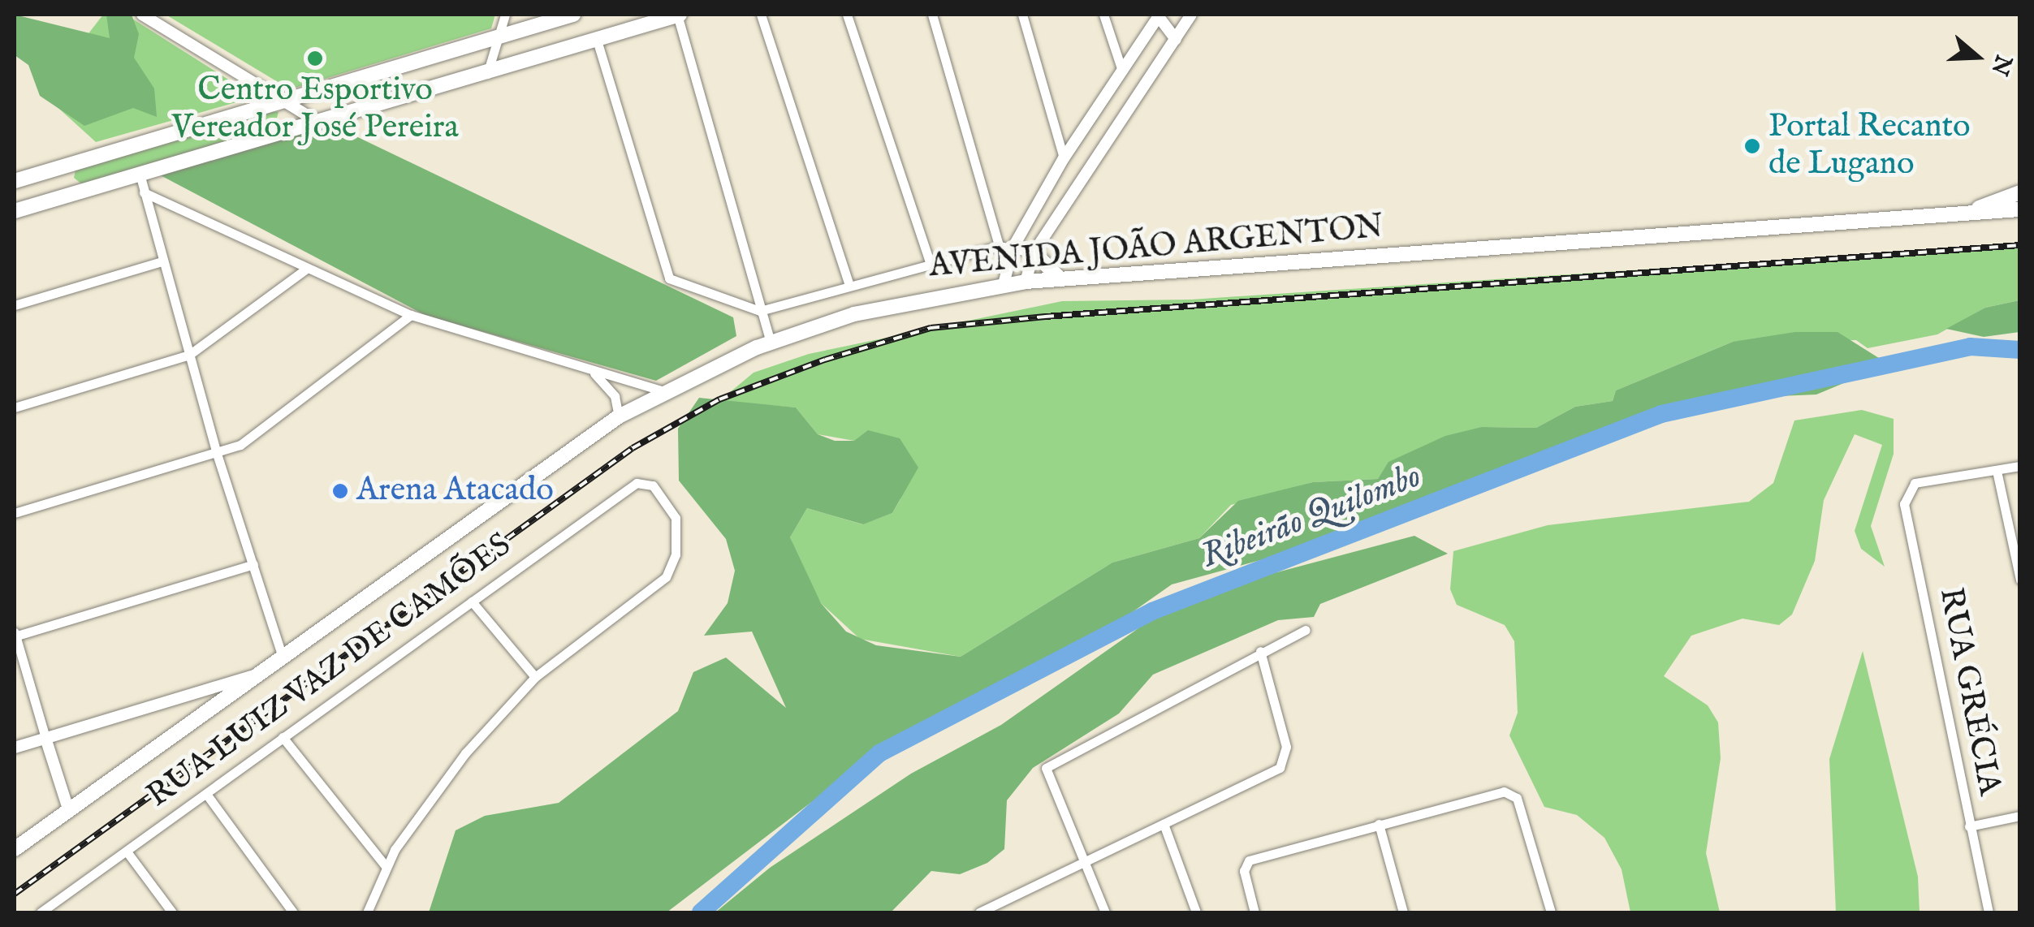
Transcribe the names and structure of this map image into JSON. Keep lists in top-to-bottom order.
{
  "streets": {
    "main road": ["AVENIDA JOÃO ARGENTON"],
    "street": ["RUA LUIZ VAZ DE CAMÕES", "RUA GRÉCIA"]
  },
  "water": ["Ribeirão Quilombo"],
  "places": ["Centro Esportivo Vereador José Pereira", "Portal Recanto de Lugano", "Arena Atacado"],
  "north": "right"
}
